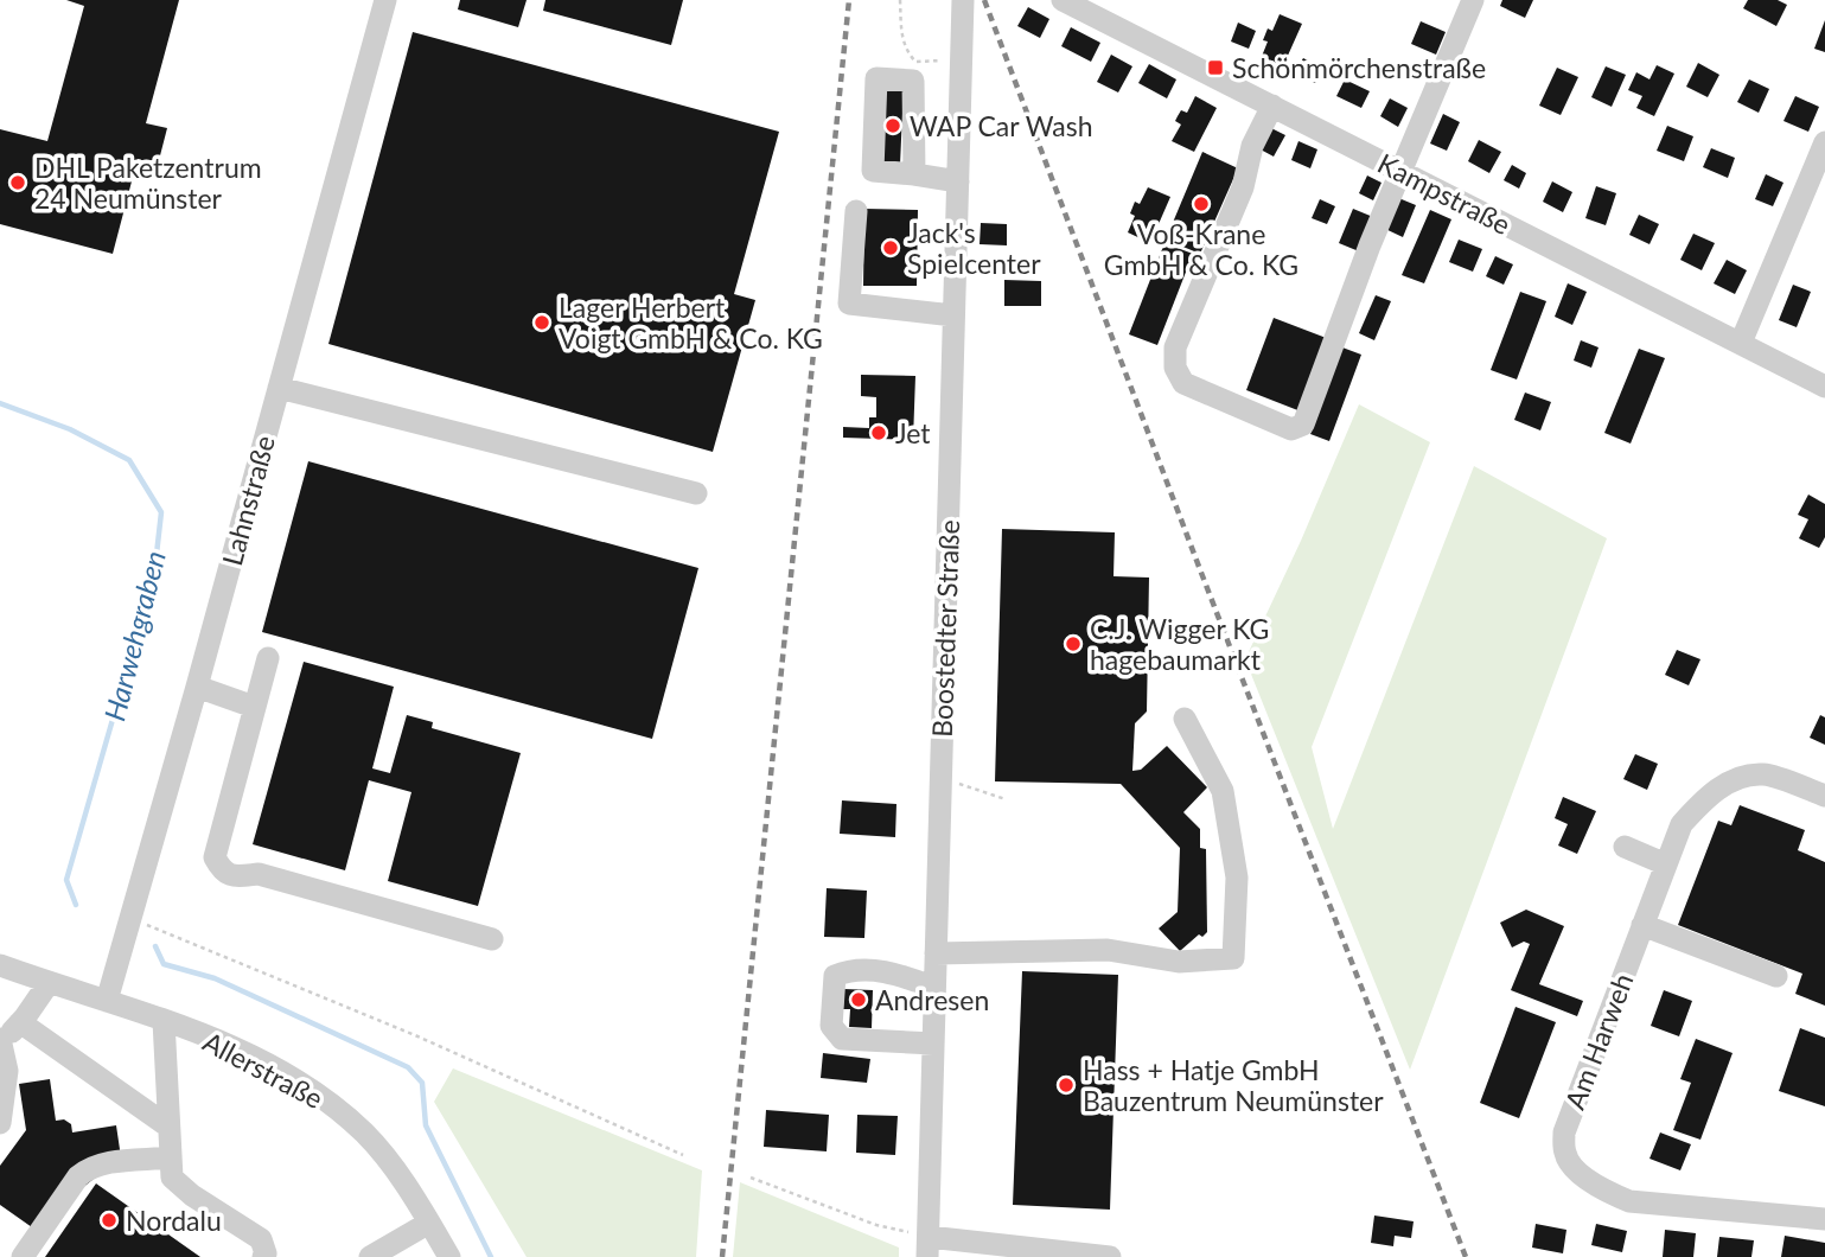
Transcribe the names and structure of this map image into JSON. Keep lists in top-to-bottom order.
{
  "streets": {
    "street": [
      "Kampstraße",
      "Lahnstraße",
      "Boostedter Straße",
      "Am Harweh",
      "Allerstraße"
    ]
  },
  "crossings": [
    ["Lahnstraße", "Allerstraße"]
  ],
  "water": ["Harwehgraben"],
  "places": {
    "transit": ["Schönmörchenstraße"],
    "other": [
      "WAP Car Wash",
      "DHL Paketzentrum 24 Neumünster",
      "Voß-Krane GmbH & Co. KG",
      "Jack's Spielcenter",
      "Lager Herbert Voigt GmbH & Co. KG",
      "Jet",
      "C.J. Wigger KG hagebaumarkt",
      "Andresen",
      "Hass + Hatje GmbH Bauzentrum Neumünster",
      "Nordalu"
    ]
  }
}
